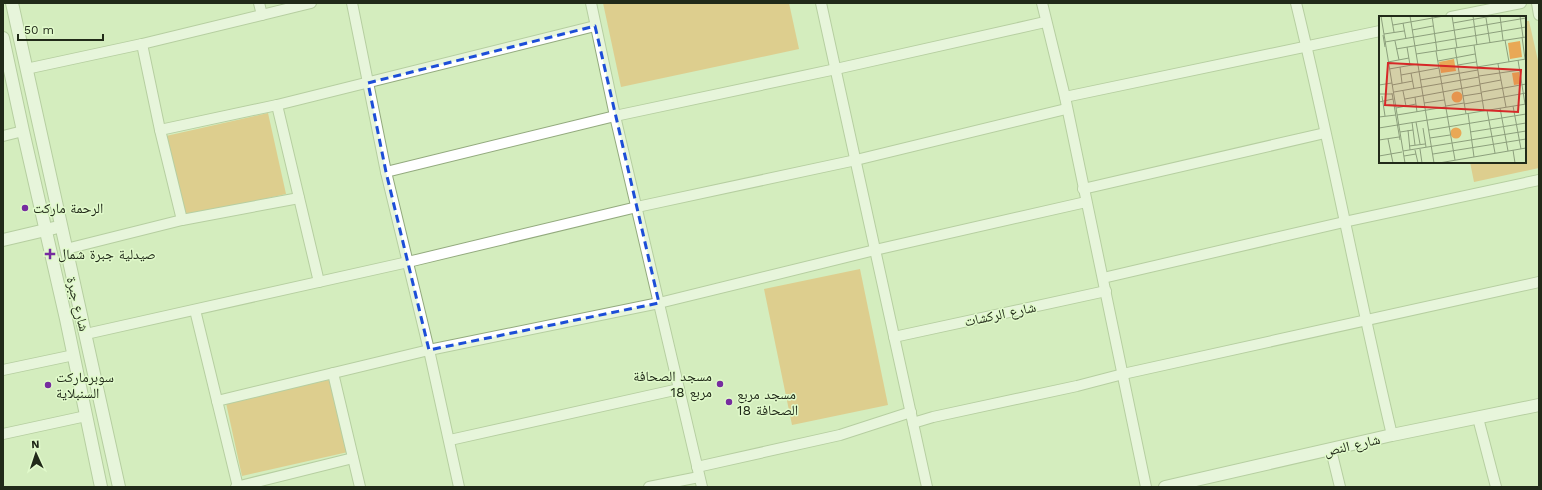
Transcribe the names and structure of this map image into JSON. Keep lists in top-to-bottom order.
{
  "streets": {
    "street": ["شارع جبرة", "شارع الركشات", "شارع النص"]
  },
  "places": {
    "other": [
      "الرحمة ماركت",
      "مسجد الصحافة مربع 18",
      "سوبرماركت السنبلاية",
      "مسجد مربع 18 الصحافة"
    ],
    "health": ["صيدلية جبرة شمال"]
  },
  "scale_bar": "50 m",
  "north": "top"
}
